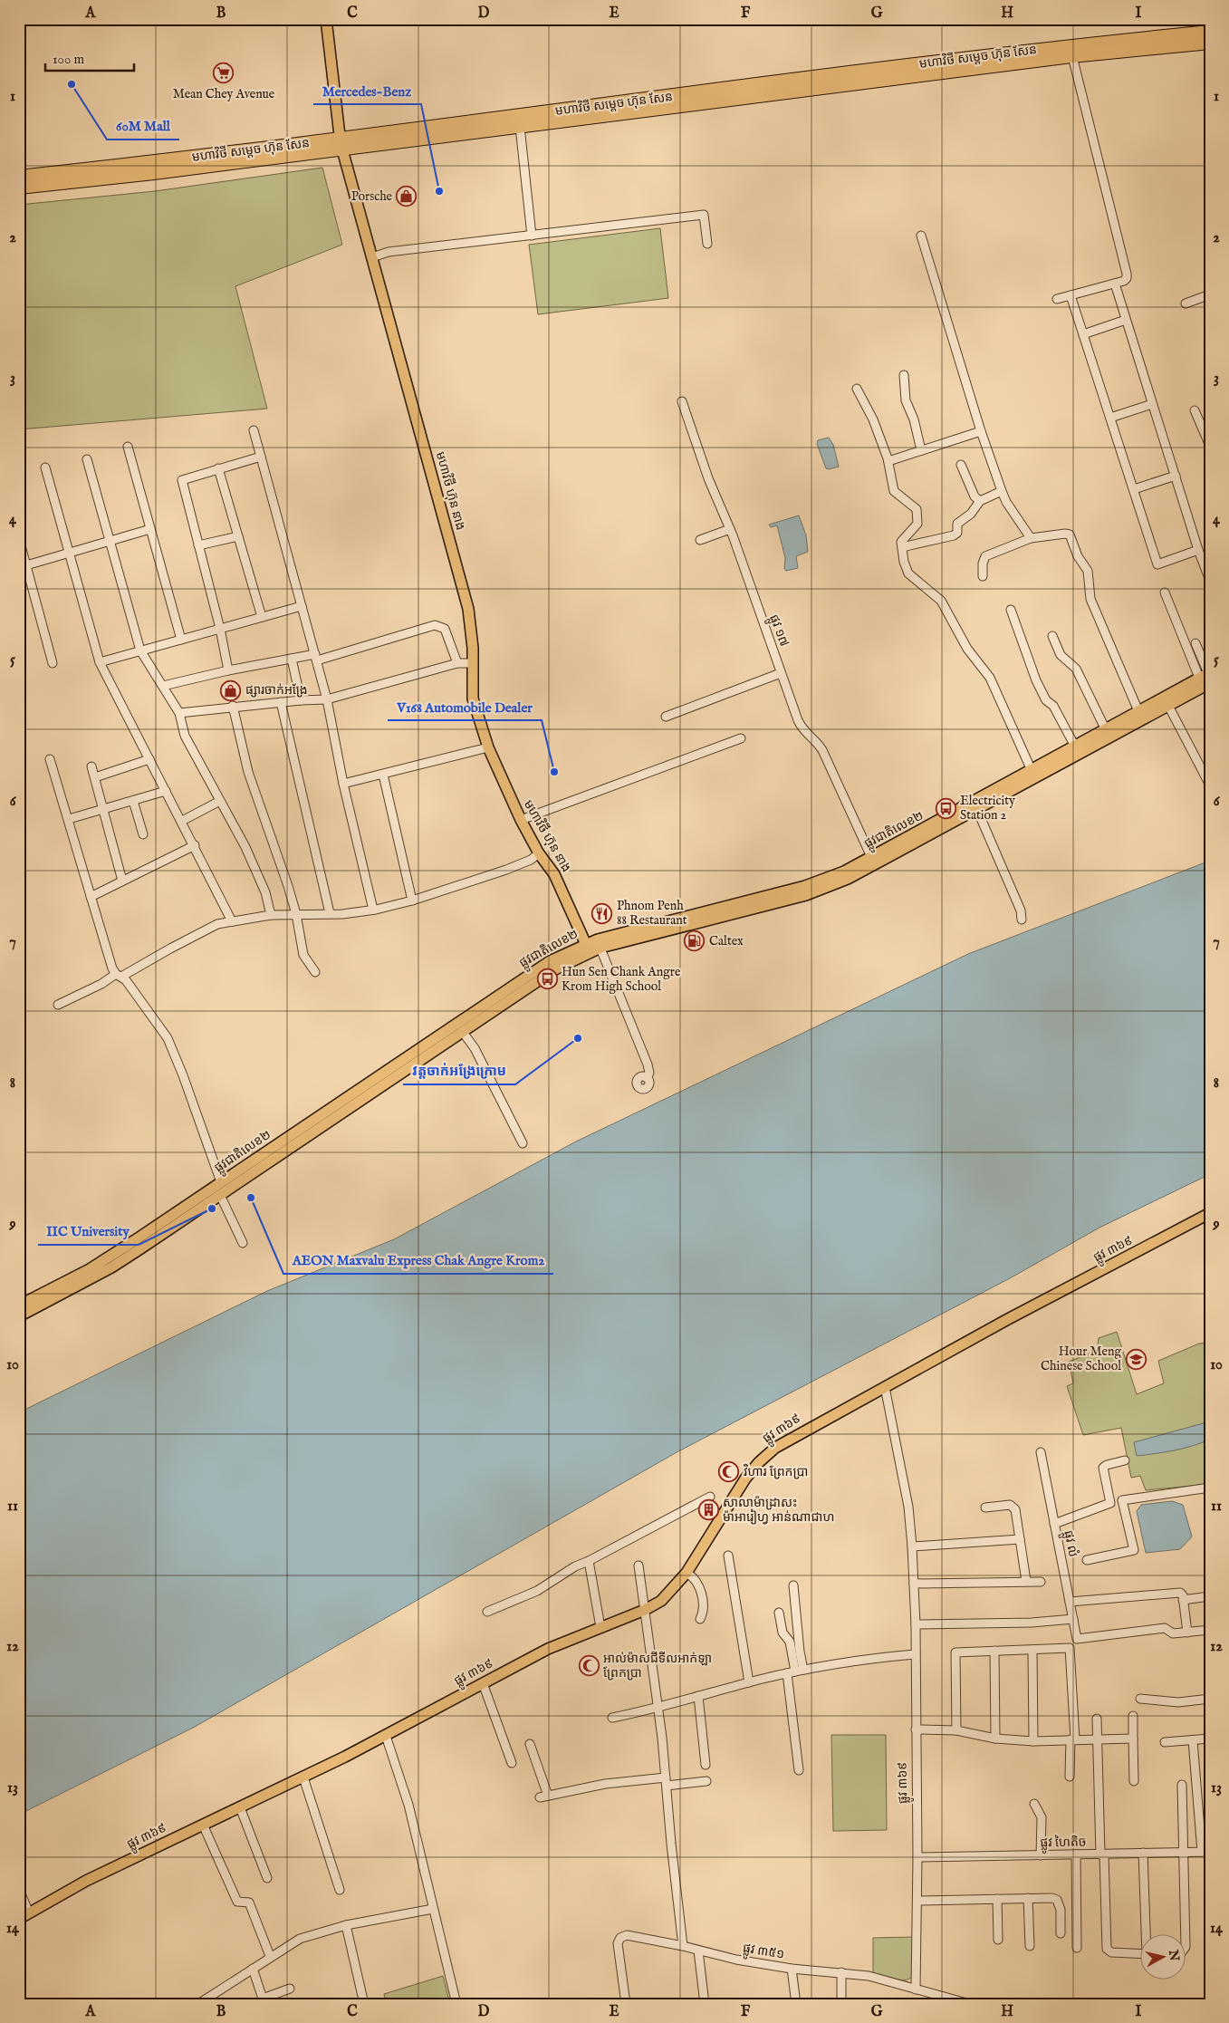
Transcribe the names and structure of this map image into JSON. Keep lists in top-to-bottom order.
{
  "streets": {
    "highway": ["មហាវិថី សម្តេច ហ៊ុន សែន"],
    "main road": ["មហាវិថី ហ៊ុន នាង", "ផ្លូវជាតិលេខ២", "ផ្លូវ ៣៦៩"],
    "street": [
      "ផ្លូវ ១៧",
      "ផ្លូវ លំ",
      "ផ្លូវ ហៃតិច",
      "ផ្លូវ ៣៥១"
    ]
  },
  "crossings": [
    ["មហាវិថី សម្តេច ហ៊ុន សែន", "មហាវិថី ហ៊ុន នាង"],
    ["មហាវិថី ហ៊ុន នាង", "ផ្លូវជាតិលេខ២"],
    ["ផ្លូវ ១៧", "ផ្លូវជាតិលេខ២"],
    ["ផ្លូវ ៣៦៩", "ផ្លូវ ហៃតិច"],
    ["ផ្លូវ ៣៦៩", "ផ្លូវ ៣៥១"]
  ],
  "places": {
    "supermarket": ["Mean Chey Avenue"],
    "other": [
      "60M Mall",
      "Mercedes-Benz",
      "V168 Automobile Dealer",
      "វត្តចាក់អង្រែក្រោម",
      "AEON Maxvalu Express Chak Angre Krom2",
      "IIC University"
    ],
    "shop": ["Porsche", "ផ្សារចាក់អង្រែ"],
    "bus stop": ["Electricity Station 2", "Hun Sen Chank Angre Krom High School"],
    "restaurant": ["Phnom Penh 88 Restaurant"],
    "fuel station": ["Caltex"],
    "school or university": ["Hour Meng Chinese School"],
    "mosque": ["វិហារ ព្រែកប្រា", "អាល់ម៉ាសជីទីលអាក់ឡា ព្រែកប្រា"],
    "building": ["សាលាម៉ាដ្រាសះ ម៉ាអារៀហ្វ អាន់ណាជាហ"]
  },
  "scale_bar": "100 m",
  "north": "right",
  "grid": {
    "columns": [
      "A",
      "B",
      "C",
      "D",
      "E",
      "F",
      "G",
      "H",
      "I"
    ],
    "rows": [
      "1",
      "2",
      "3",
      "4",
      "5",
      "6",
      "7",
      "8",
      "9",
      "10",
      "11",
      "12",
      "13",
      "14"
    ]
  }
}
